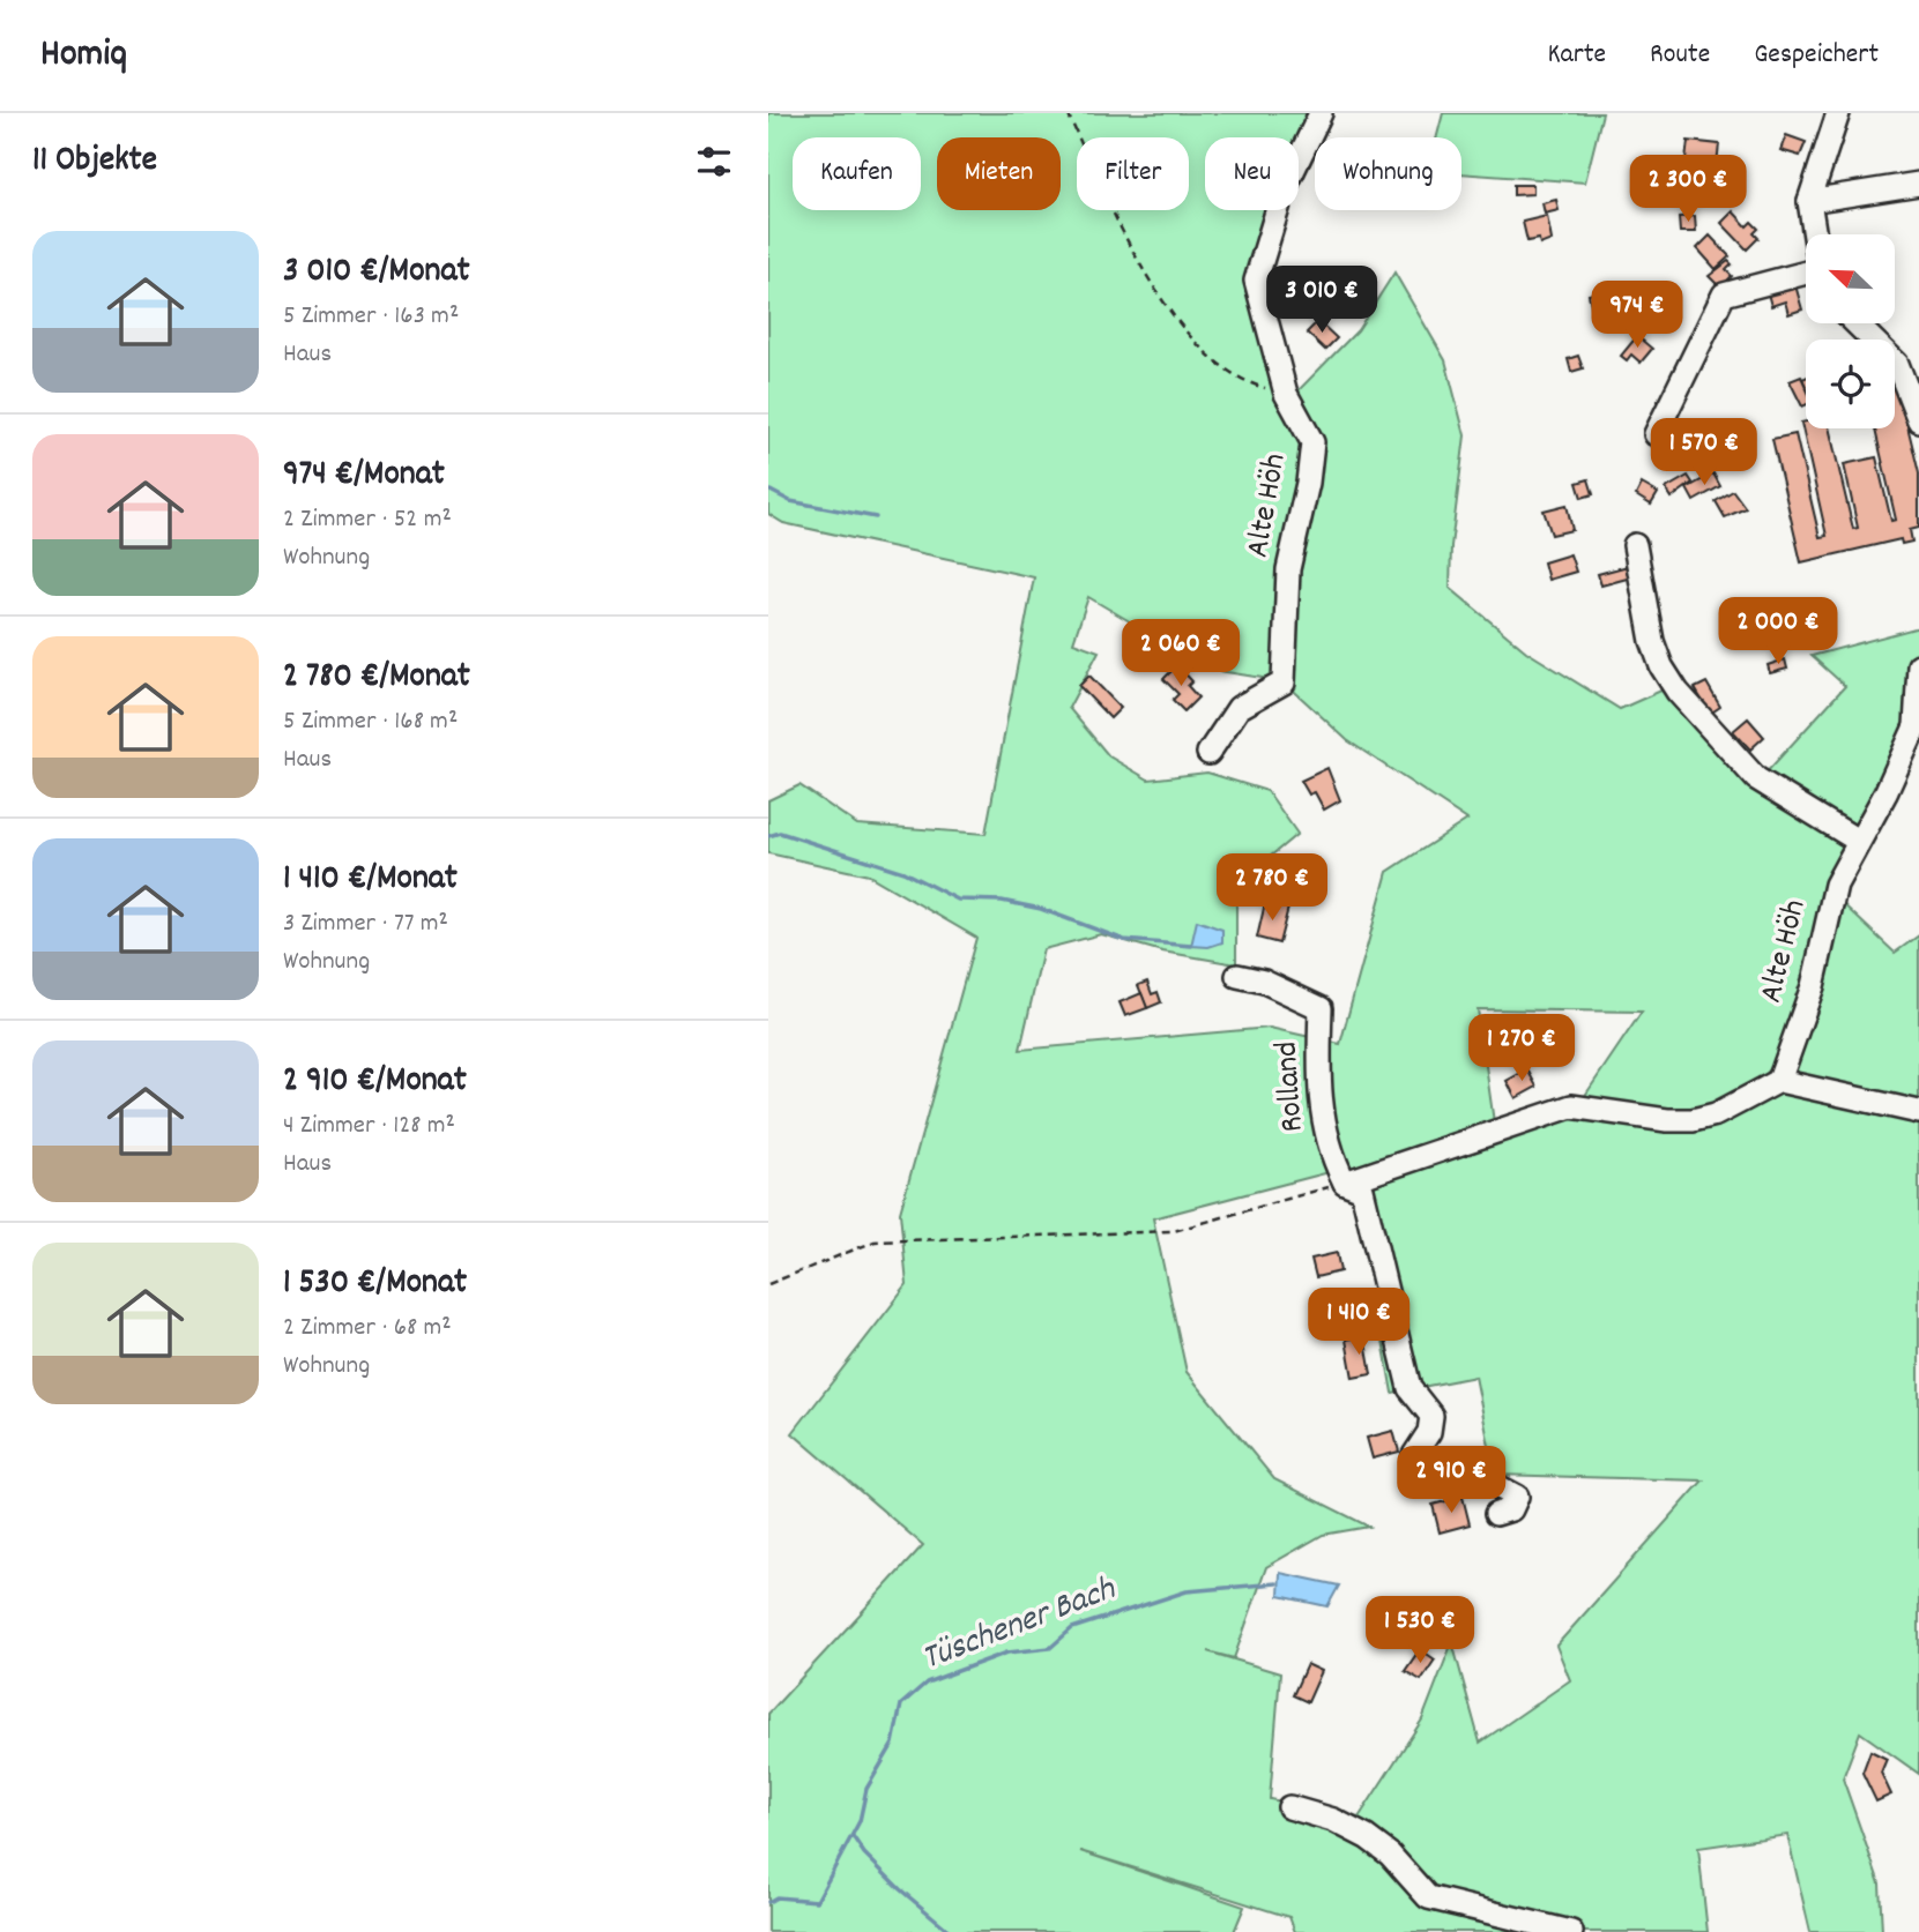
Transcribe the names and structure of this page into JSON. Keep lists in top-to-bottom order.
{
  "streets": {
    "lane": ["Alte Höh", "Rolland"]
  },
  "water": ["Tüschener Bach"],
  "north": "top left",
  "page": {
    "header": "Homiq",
    "nav": ["Karte", "Route", "Gespeichert"],
    "heading": "11 Objekte",
    "chip": [
      "Kaufen",
      "Mieten",
      "Filter",
      "Neu",
      "Wohnung"
    ],
    "price": [
      "2 300 €",
      "3 010 €",
      "974 €",
      "1 570 €",
      "2 000 €",
      "2 060 €",
      "2 780 €",
      "1 270 €",
      "1 410 €",
      "2 910 €",
      "1 530 €"
    ],
    "list": [
      {
        "name": "3 010 €/Monat",
        "note": "5 Zimmer · 163 m² · Haus"
      },
      {
        "name": "974 €/Monat",
        "note": "2 Zimmer · 52 m² · Wohnung"
      },
      {
        "name": "2 780 €/Monat",
        "note": "5 Zimmer · 168 m² · Haus"
      },
      {
        "name": "1 410 €/Monat",
        "note": "3 Zimmer · 77 m² · Wohnung"
      },
      {
        "name": "2 910 €/Monat",
        "note": "4 Zimmer · 128 m² · Haus"
      },
      {
        "name": "1 530 €/Monat",
        "note": "2 Zimmer · 68 m² · Wohnung"
      }
    ]
  }
}
